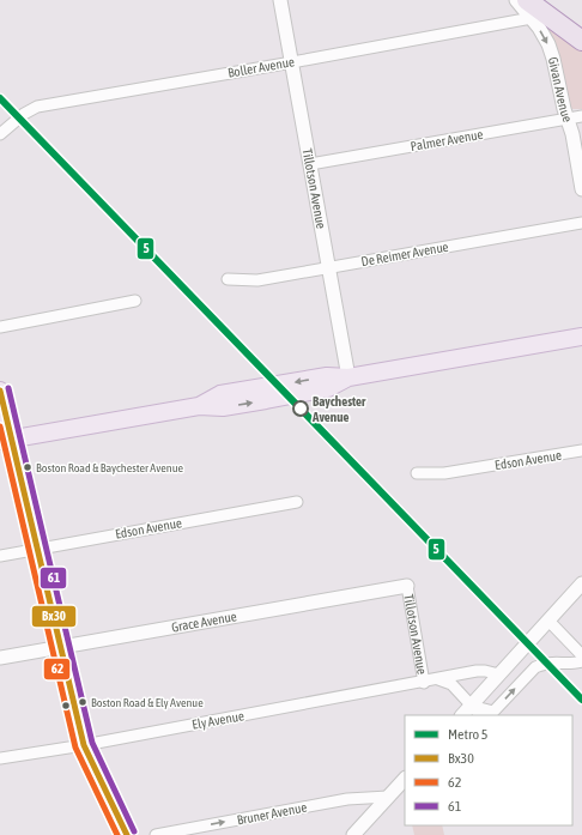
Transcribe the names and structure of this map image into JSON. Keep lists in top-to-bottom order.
{
  "streets": {
    "street": [
      "Boller Avenue",
      "Givan Avenue",
      "Palmer Avenue",
      "Tillotson Avenue",
      "De Reimer Avenue",
      "Edson Avenue",
      "Grace Avenue",
      "Ely Avenue",
      "Bruner Avenue"
    ]
  },
  "crossings": [
    ["Boller Avenue", "Givan Avenue"],
    ["Boller Avenue", "Tillotson Avenue"],
    ["Givan Avenue", "Palmer Avenue"],
    ["Palmer Avenue", "Tillotson Avenue"],
    ["Tillotson Avenue", "De Reimer Avenue"],
    ["Tillotson Avenue", "Grace Avenue"],
    ["Tillotson Avenue", "Ely Avenue"]
  ],
  "one_way": ["Givan Avenue", "Bruner Avenue"],
  "places": ["Baychester Avenue", "Boston Road & Baychester Avenue", "Boston Road & Ely Avenue"],
  "lines": [
    "metro line 5",
    "transit line 61",
    "transit line Bx30",
    "transit line 62"
  ],
  "legend": [
    "Metro 5",
    "Bx30",
    "62",
    "61"
  ]
}
